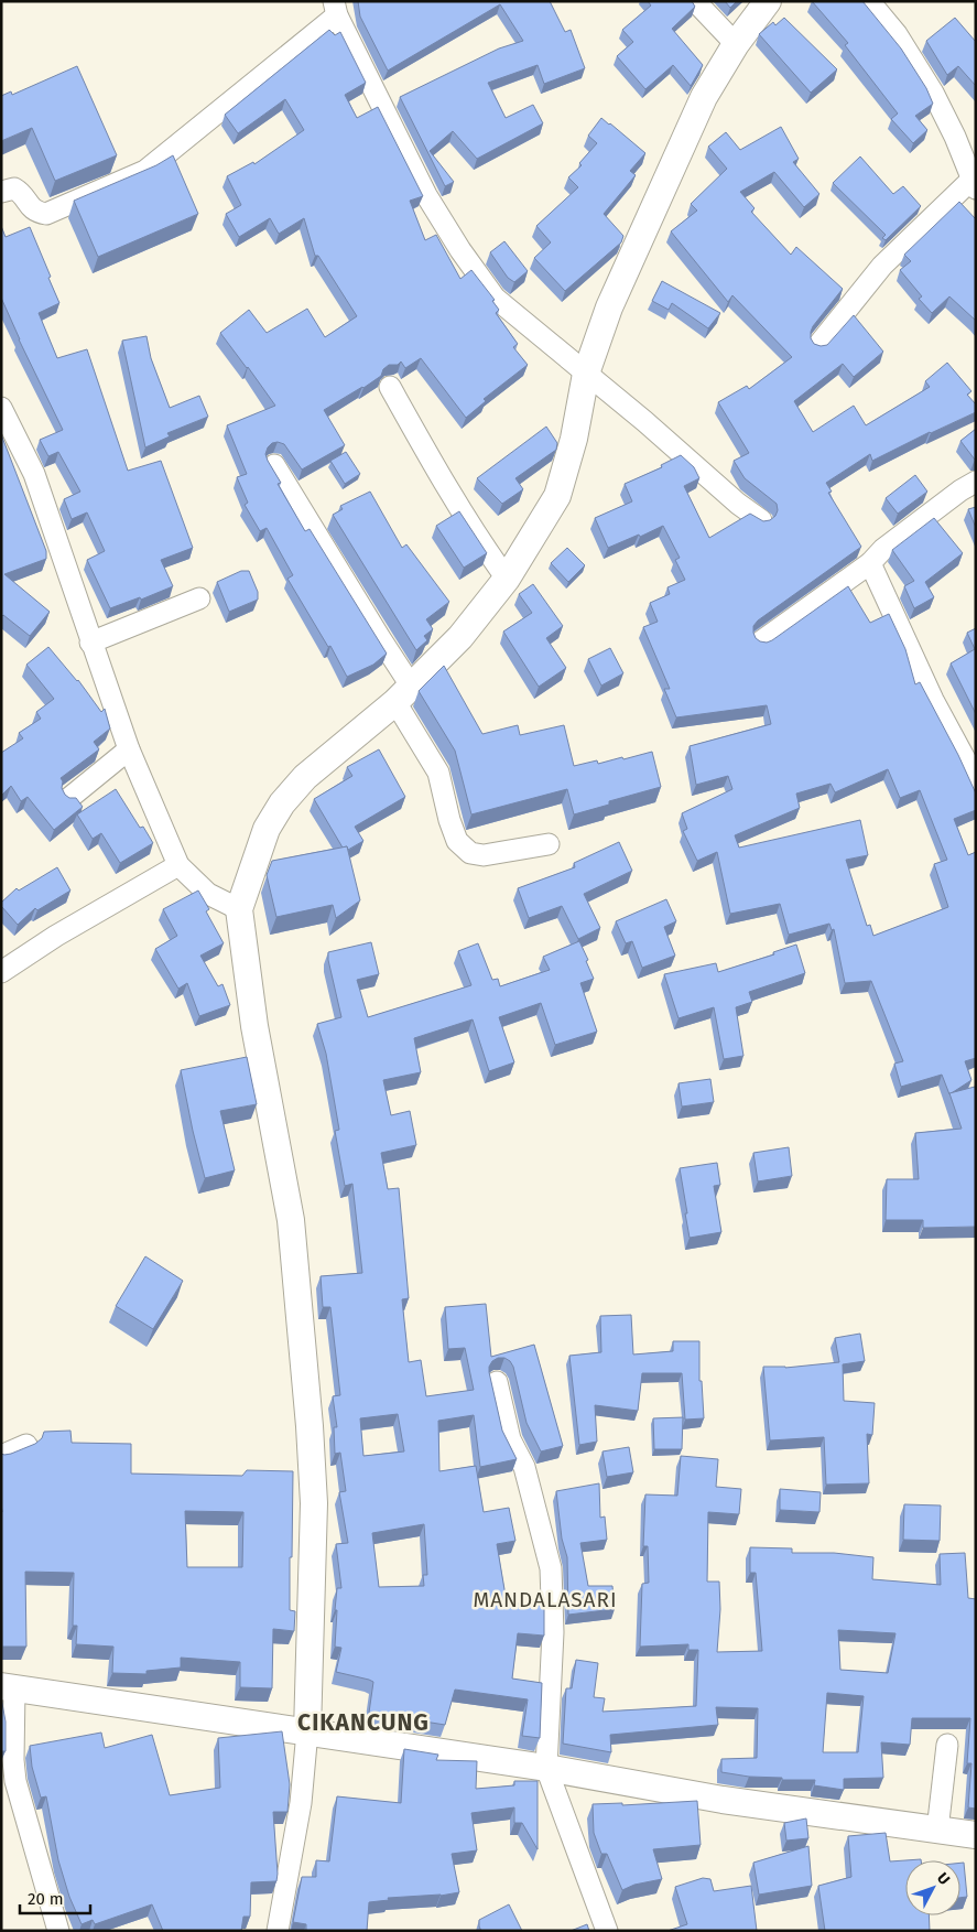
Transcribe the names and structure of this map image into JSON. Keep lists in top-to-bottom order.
{
  "districts": ["MANDALASARI", "CIKANCUNG"],
  "scale_bar": "20 m",
  "north": "top right"
}
